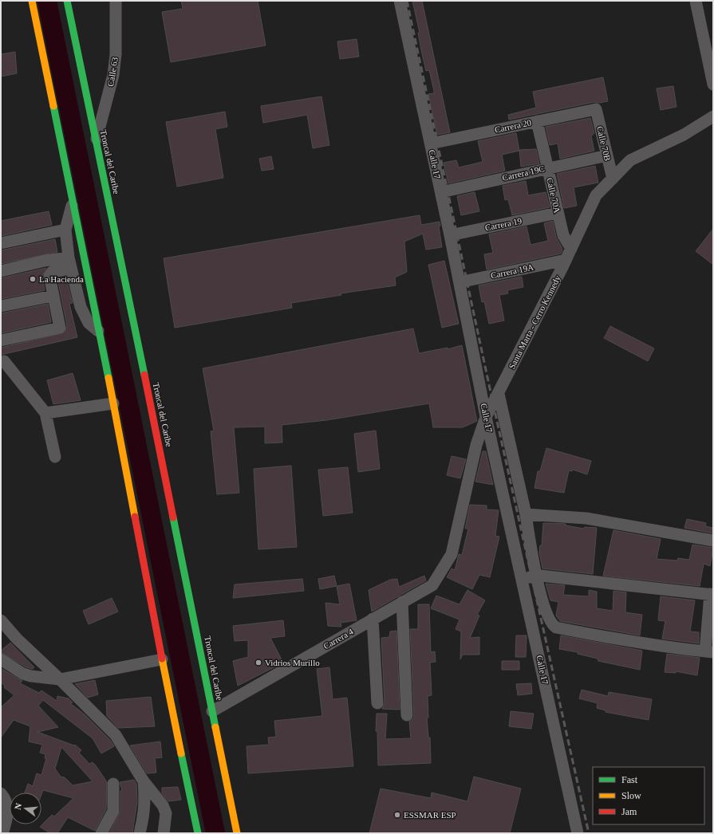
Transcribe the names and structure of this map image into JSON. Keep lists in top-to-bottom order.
{
  "streets": {
    "highway": ["Troncal del Caribe"],
    "street": [
      "Calle 63",
      "Carrera 20",
      "Calle 70B",
      "Calle 17",
      "Carrera 19C",
      "Calle 70A",
      "Carrera 19",
      "Carrera 19A",
      "Santa Marta - Cerro Kennedy",
      "Carrera 4"
    ]
  },
  "crossings": [
    ["Calle 63", "Troncal del Caribe"],
    ["Carrera 20", "Calle 70B"],
    ["Carrera 20", "Calle 17"],
    ["Carrera 20", "Calle 70A"],
    ["Calle 70B", "Carrera 19C"],
    ["Calle 70B", "Santa Marta - Cerro Kennedy"],
    ["Troncal del Caribe", "Carrera 4"],
    ["Calle 17", "Carrera 19C"],
    ["Calle 17", "Carrera 19"],
    ["Calle 17", "Carrera 19A"],
    ["Calle 17", "Santa Marta - Cerro Kennedy"],
    ["Carrera 19C", "Calle 70A"],
    ["Calle 70A", "Carrera 19"],
    ["Calle 70A", "Santa Marta - Cerro Kennedy"],
    ["Carrera 19A", "Santa Marta - Cerro Kennedy"],
    ["Santa Marta - Cerro Kennedy", "Carrera 4"]
  ],
  "places": ["La Hacienda", "Vidrios Murillo", "ESSMAR ESP"],
  "legend": ["Fast", "Slow", "Jam"],
  "north": "left"
}
